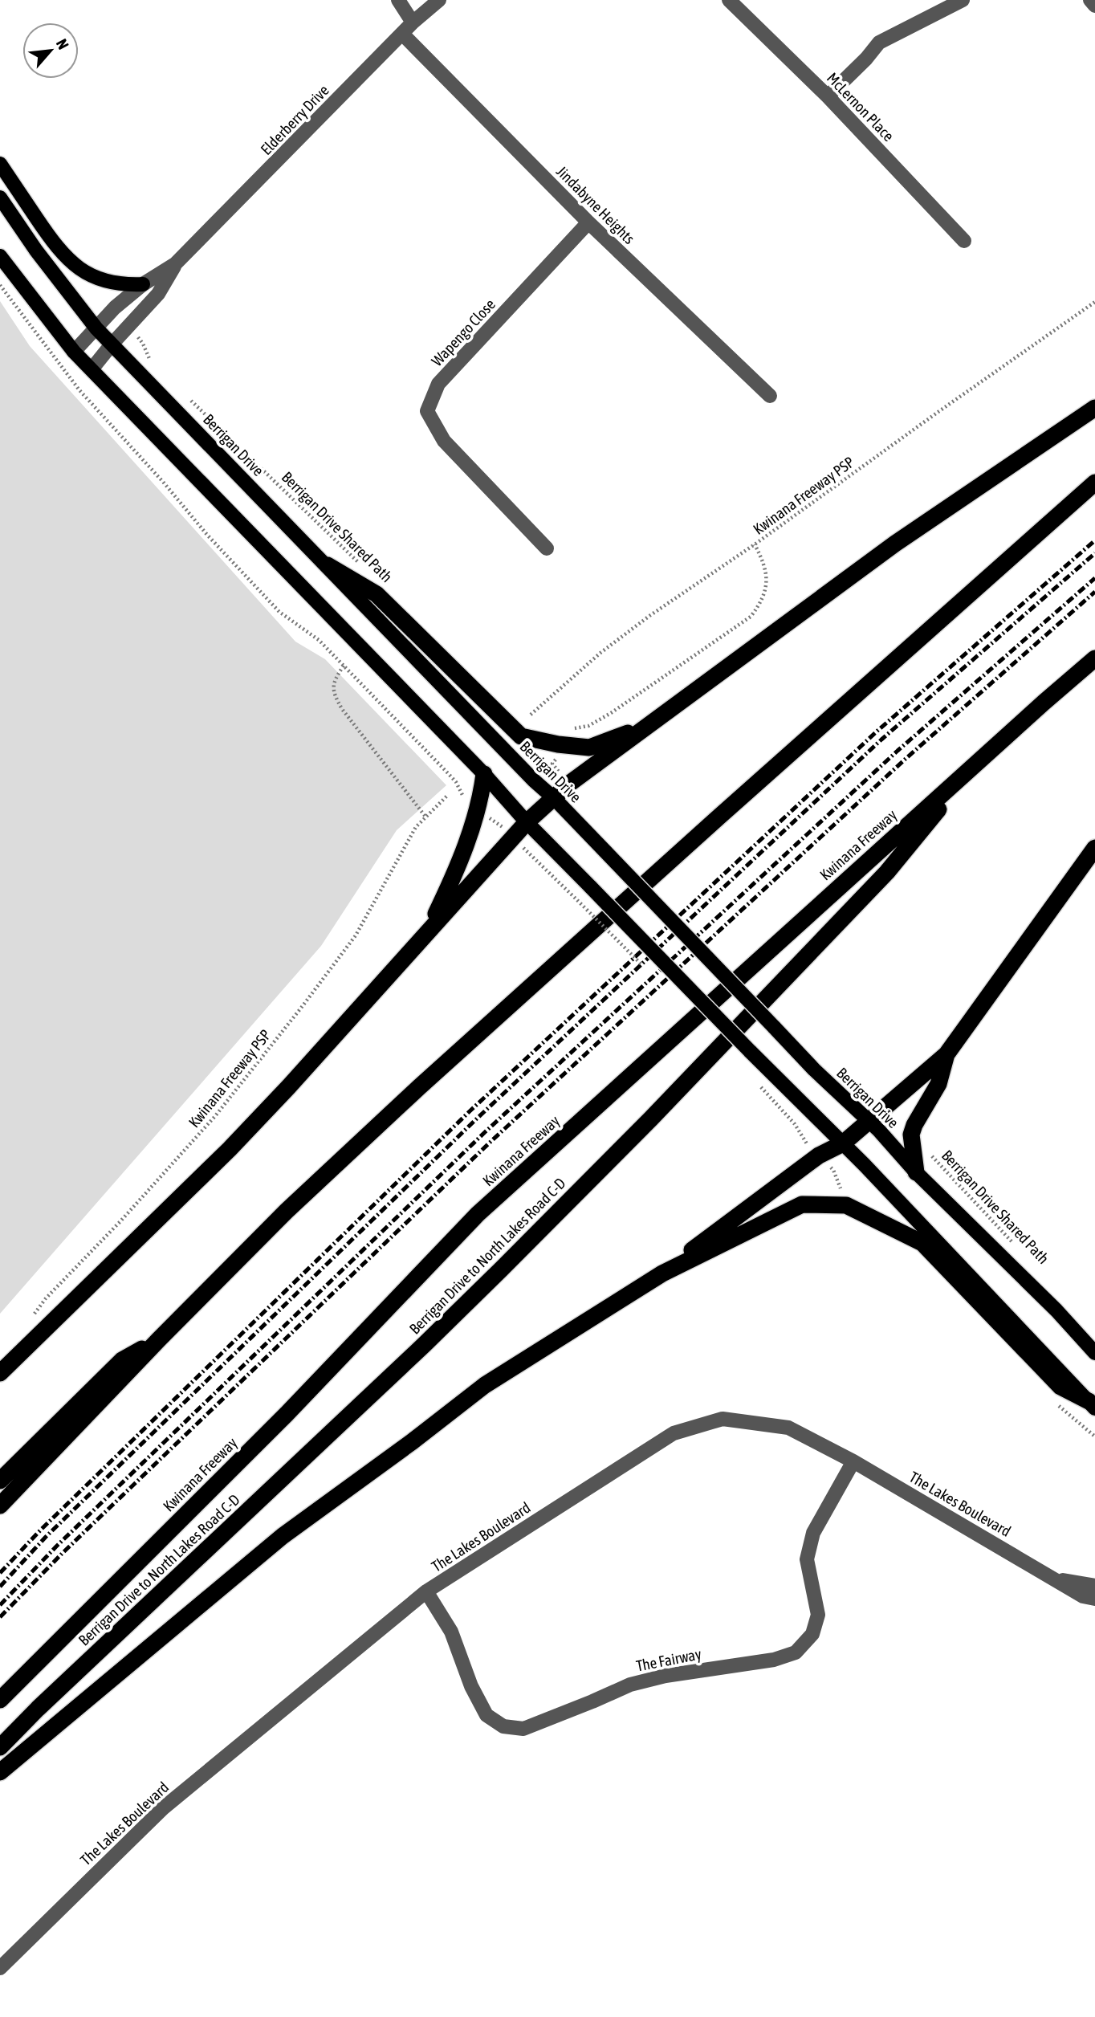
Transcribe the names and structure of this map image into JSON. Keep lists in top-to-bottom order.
{
  "streets": {
    "highway": ["Kwinana Freeway", "Berrigan Drive to North Lakes Road C-D"],
    "main road": ["Berrigan Drive"],
    "street": [
      "McLernon Place",
      "Elderberry Drive",
      "Jindabyne Heights",
      "Wapengo Close",
      "The Lakes Boulevard",
      "The Fairway"
    ],
    "path": ["Kwinana Freeway PSP", "Berrigan Drive Shared Path"]
  },
  "crossings": [
    ["Elderberry Drive", "Jindabyne Heights"],
    ["Elderberry Drive", "Berrigan Drive"],
    ["Jindabyne Heights", "Wapengo Close"],
    ["Kwinana Freeway", "Berrigan Drive to North Lakes Road C-D"],
    ["The Lakes Boulevard", "The Fairway"]
  ],
  "north": "top right"
}
